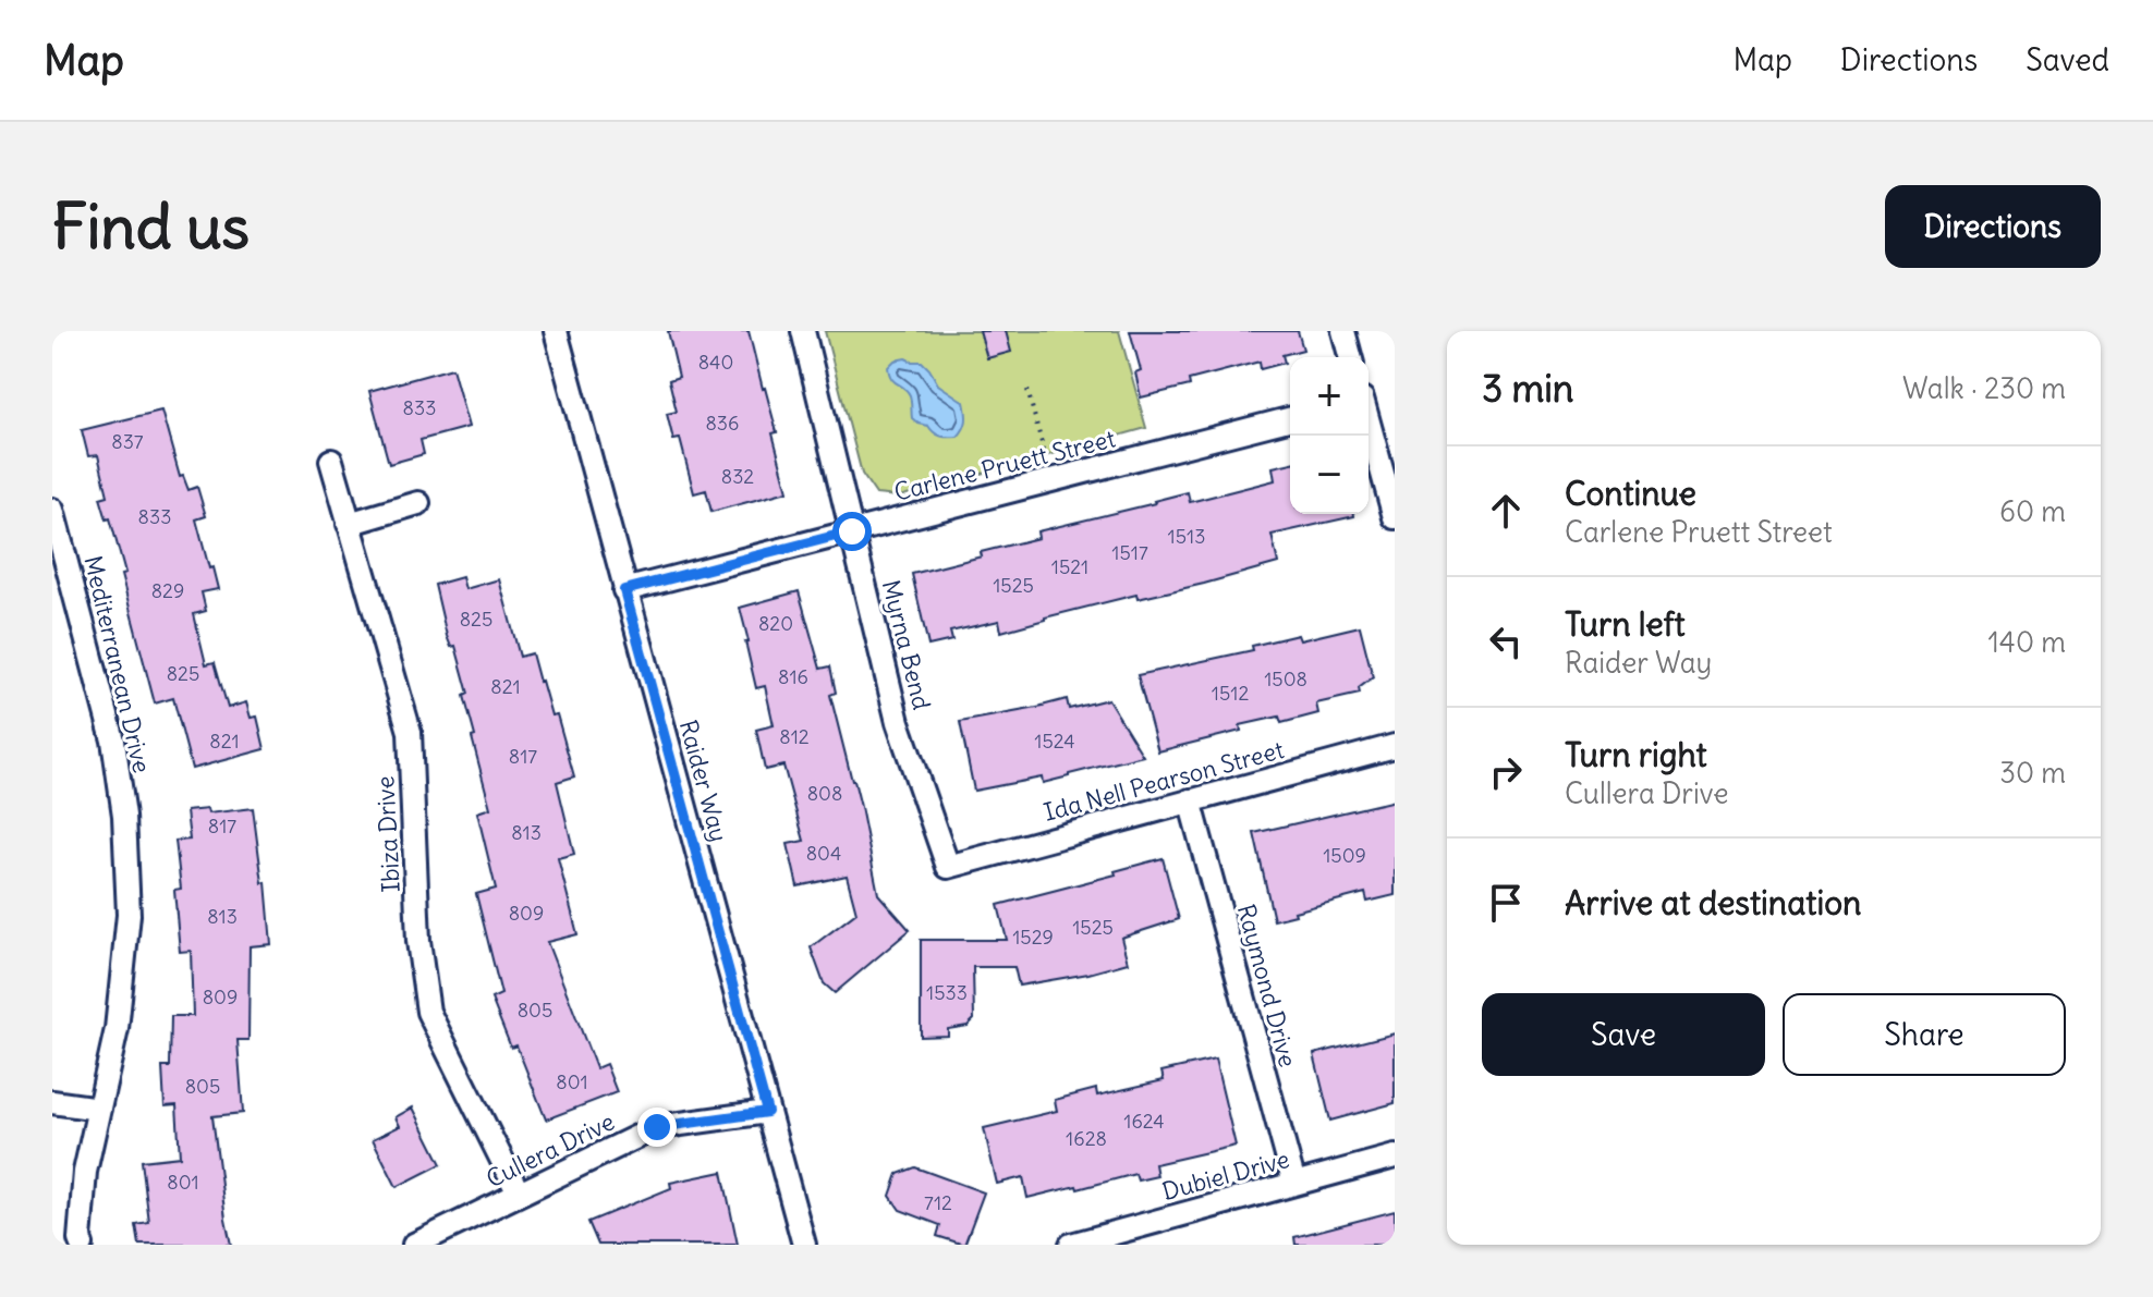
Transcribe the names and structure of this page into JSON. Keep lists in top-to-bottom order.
{
  "streets": {
    "street": [
      "Carlene Pruett Street",
      "Myrna Bend",
      "Mediterranean Drive",
      "Raider Way",
      "Ida Nell Pearson Street",
      "Ibiza Drive",
      "Raymond Drive",
      "Cullera Drive",
      "Dubiel Drive"
    ]
  },
  "crossings": [
    ["Carlene Pruett Street", "Myrna Bend"],
    ["Carlene Pruett Street", "Raider Way"],
    ["Myrna Bend", "Ida Nell Pearson Street"],
    ["Raider Way", "Cullera Drive"],
    ["Ida Nell Pearson Street", "Raymond Drive"],
    ["Ibiza Drive", "Cullera Drive"],
    ["Raymond Drive", "Dubiel Drive"]
  ],
  "house_numbers": [
    "840",
    "833",
    "836",
    "837",
    "832",
    "833",
    "1513",
    "1517",
    "1521",
    "1525",
    "829",
    "825",
    "820",
    "825",
    "816",
    "1508",
    "821",
    "1512",
    "812",
    "821",
    "1524",
    "817",
    "808",
    "817",
    "813",
    "804",
    "1509",
    "809",
    "813",
    "1525",
    "1529",
    "1533",
    "809",
    "805",
    "801",
    "805",
    "1624",
    "1628",
    "801",
    "712"
  ],
  "page": {
    "header": "Map",
    "nav": ["Map", "Directions", "Saved"],
    "buttons": [
      "Directions",
      ["Save", "Share"]
    ],
    "title": "Find us",
    "heading": ["3 min", "Walk · 230 m"],
    "map_buttons": ["+", "−"],
    "list": [
      ["Continue", "Carlene Pruett Street", "60 m"],
      ["Turn left", "Raider Way", "140 m"],
      ["Turn right", "Cullera Drive", "30 m"],
      "Arrive at destination"
    ]
  }
}
